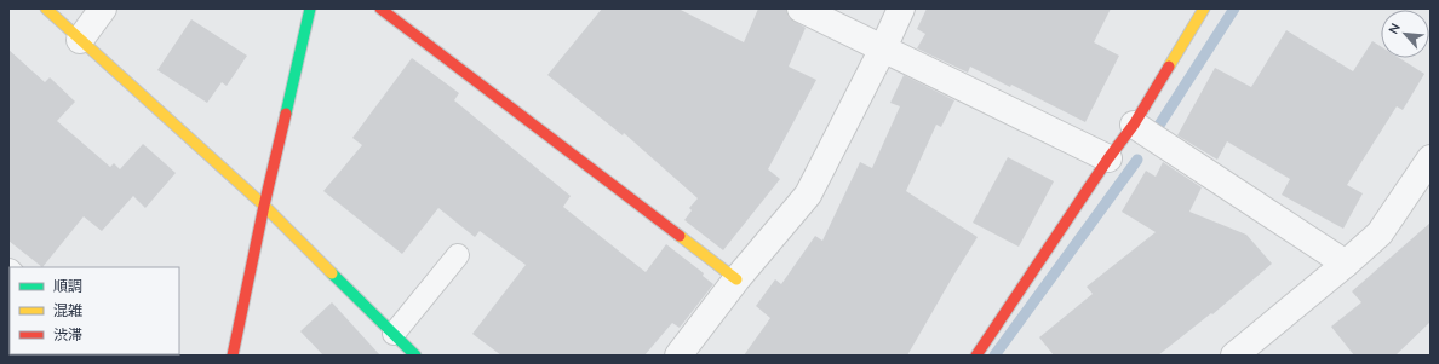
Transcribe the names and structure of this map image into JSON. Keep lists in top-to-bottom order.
{
  "legend": ["順調", "混雑", "渋滞"],
  "north": "top left"
}
